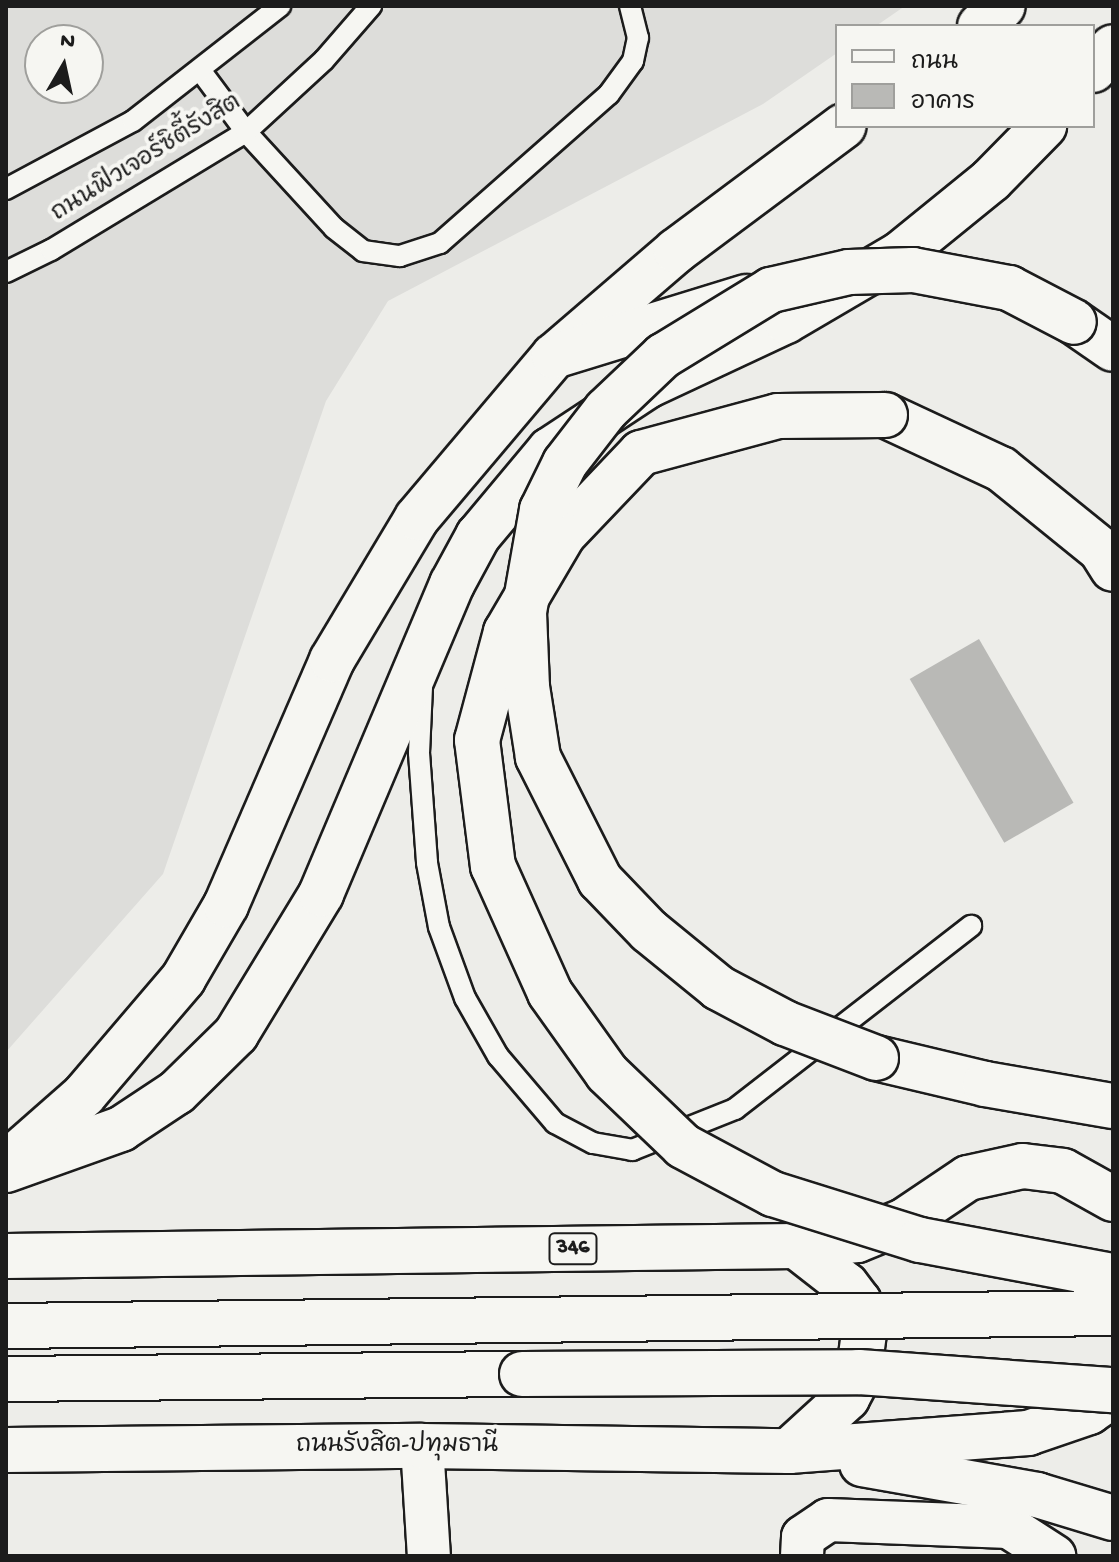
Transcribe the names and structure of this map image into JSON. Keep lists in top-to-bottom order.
{
  "streets": {
    "main road": ["346", "ถนนรังสิต-ปทุมธานี"],
    "lane": ["ถนนฟิวเจอร์ซิตี้รังสิต"]
  },
  "legend": ["ถนน", "อาคาร"],
  "north": "top"
}
